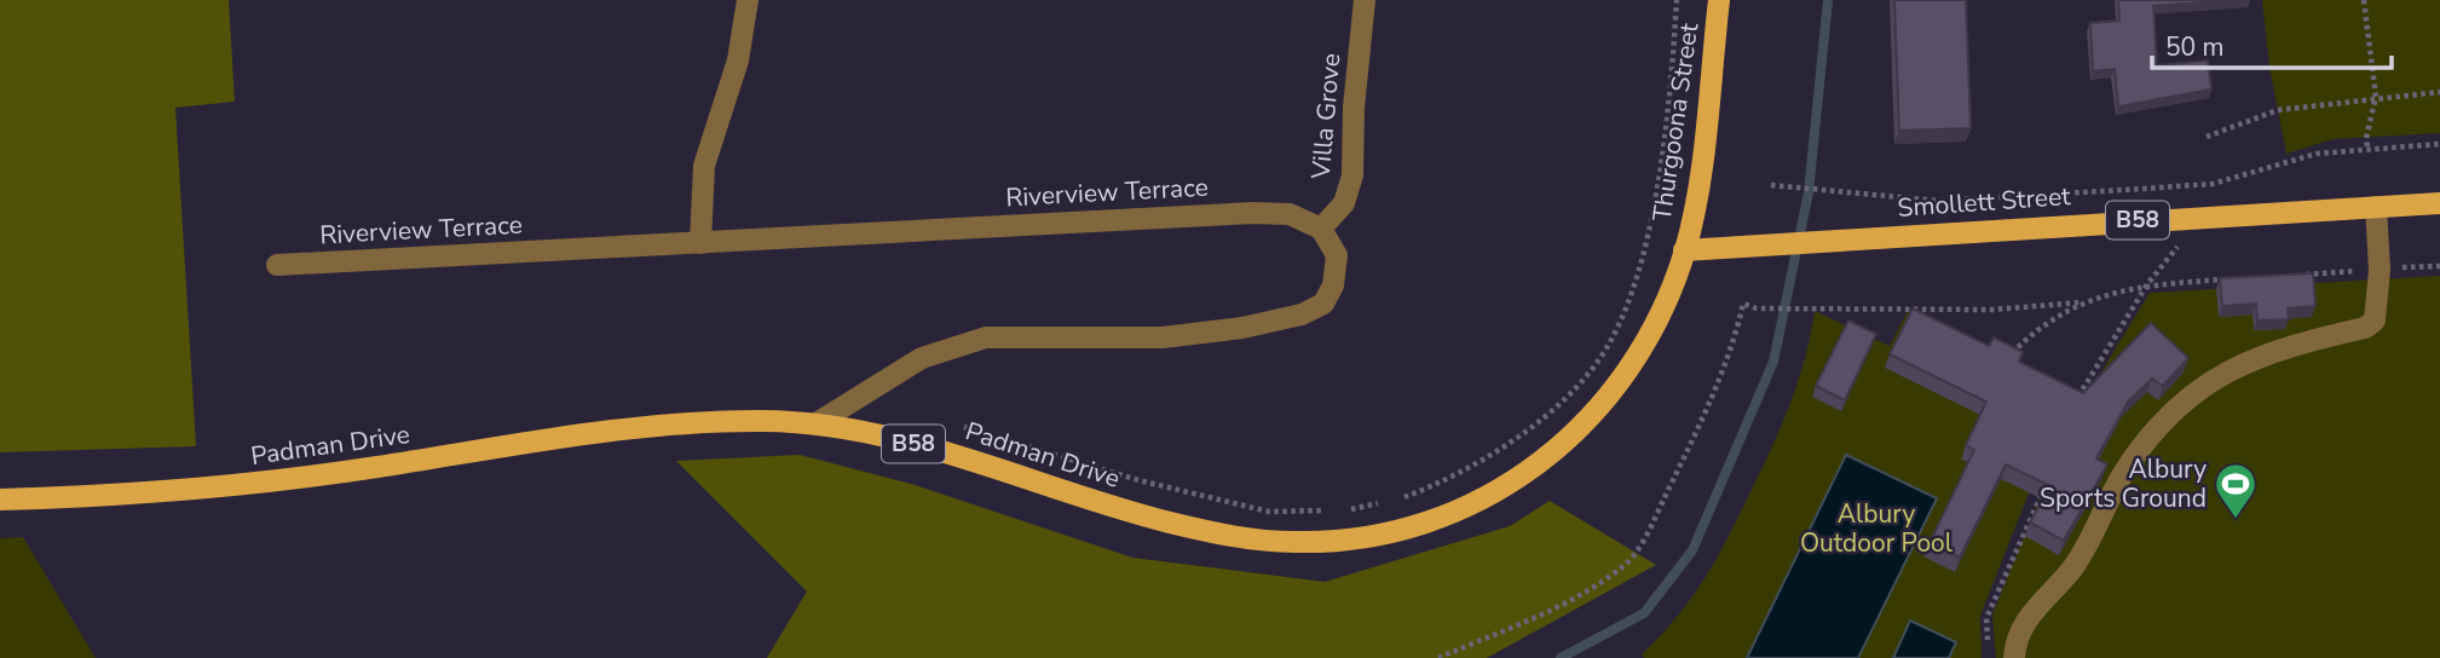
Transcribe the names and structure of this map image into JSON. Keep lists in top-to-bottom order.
{
  "streets": {
    "main road": [
      "Thurgoona Street",
      "Smollett Street",
      "B58",
      "Padman Drive"
    ],
    "street": ["Villa Grove", "Riverview Terrace"]
  },
  "crossings": [
    ["Villa Grove", "Riverview Terrace"],
    ["Thurgoona Street", "Smollett Street"],
    ["Thurgoona Street", "Padman Drive"],
    ["Smollett Street", "Padman Drive"]
  ],
  "parks": ["Albury Outdoor Pool"],
  "places": {
    "sports": ["Albury Sports Ground"]
  },
  "scale_bar": "50 m"
}
